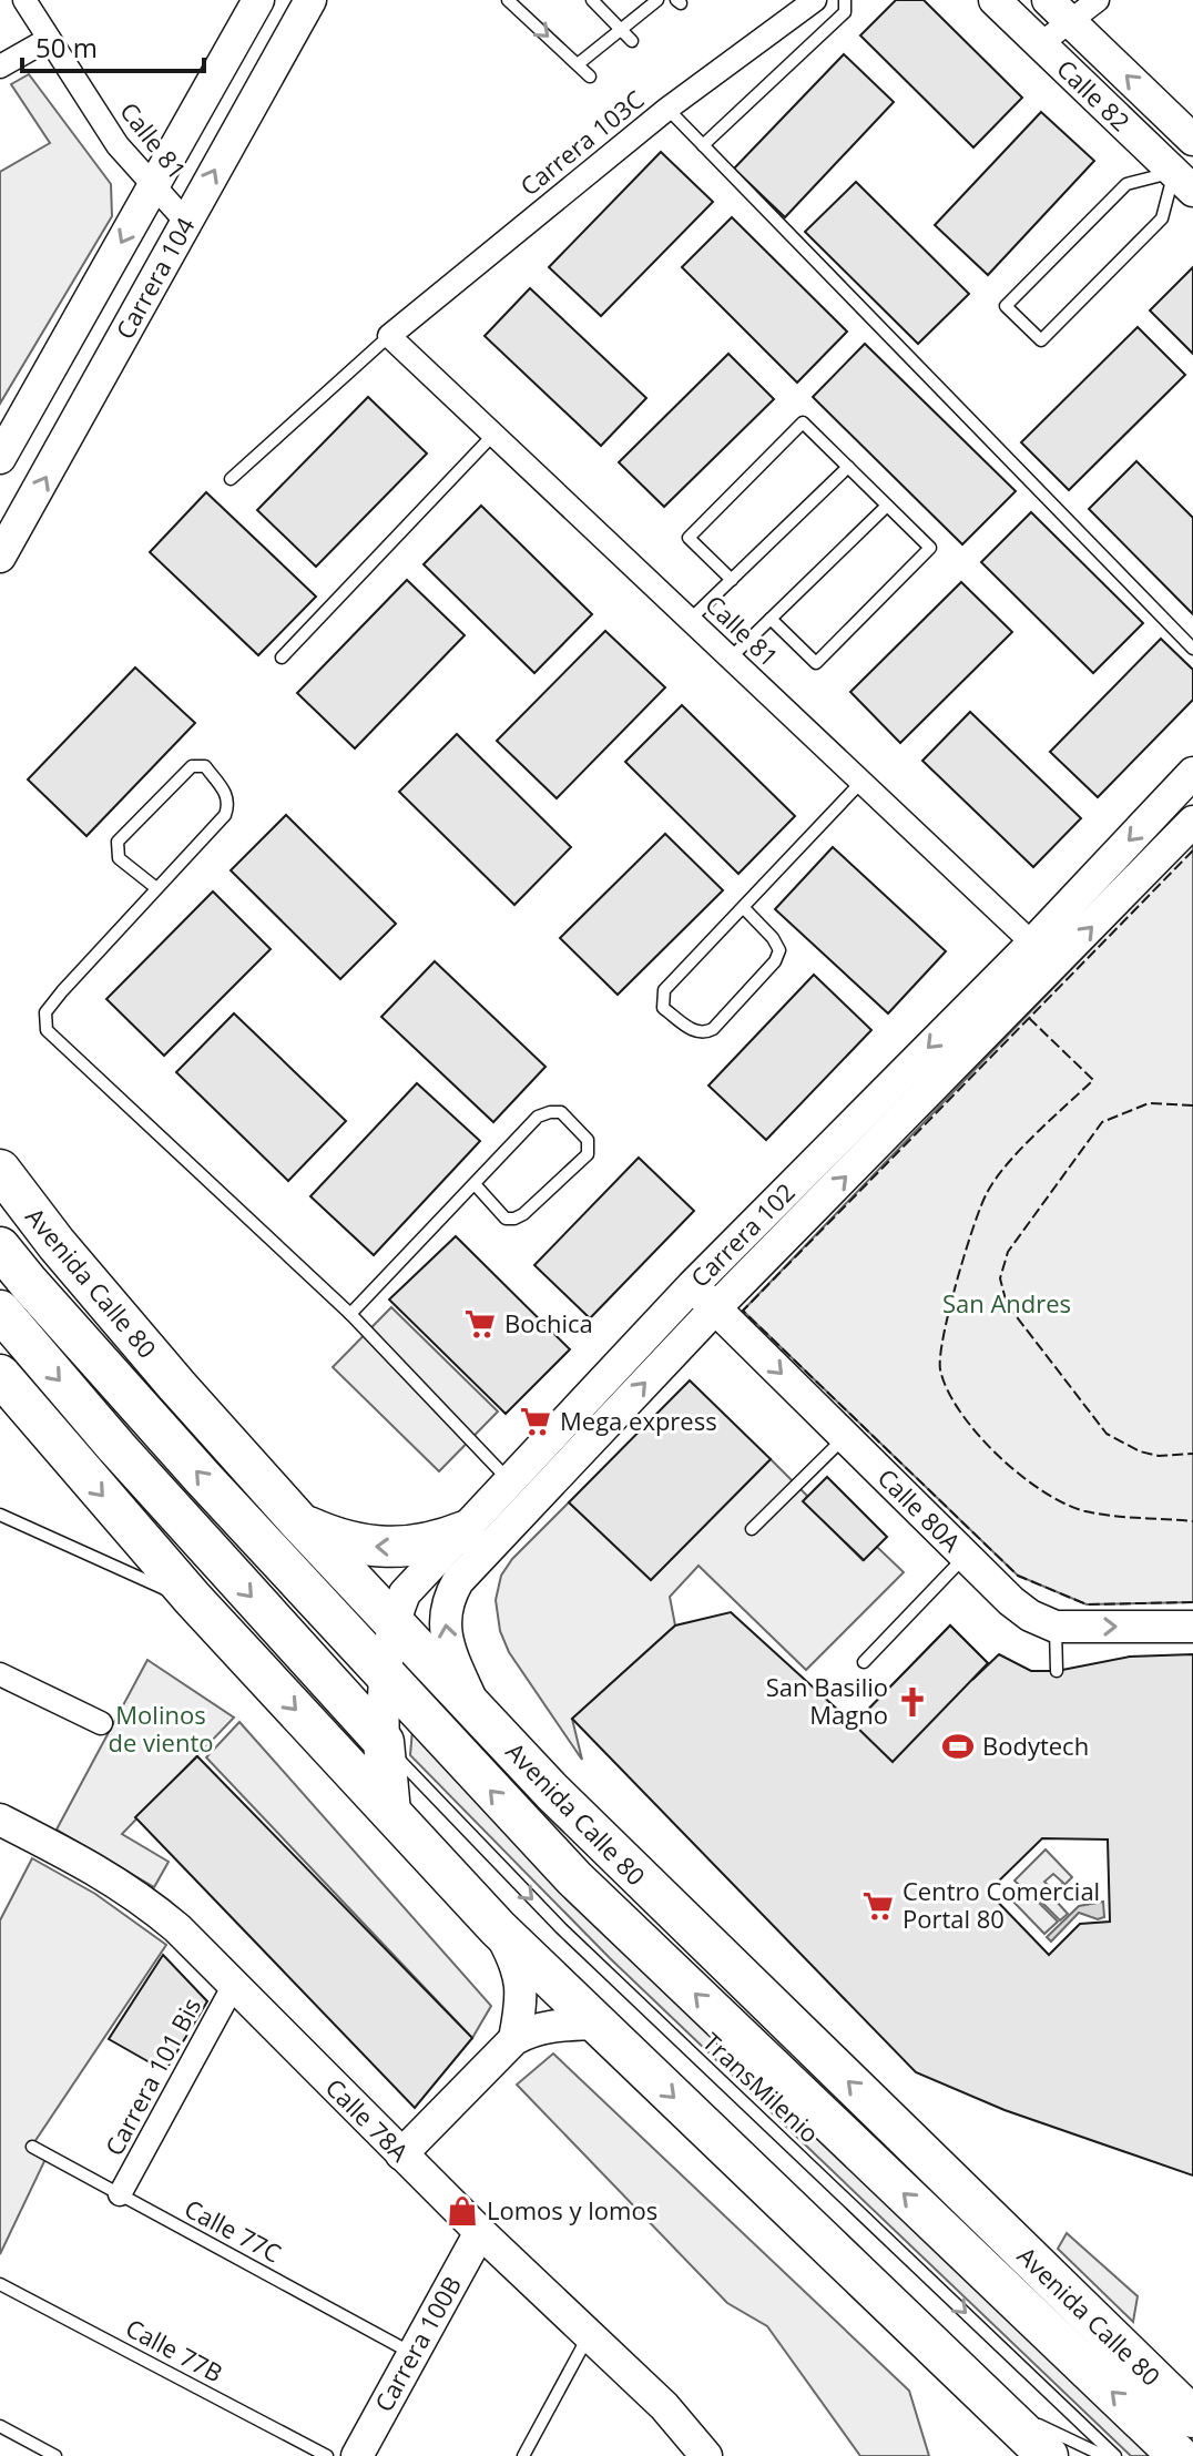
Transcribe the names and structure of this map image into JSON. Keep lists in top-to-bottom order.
{
  "streets": {
    "highway": ["Avenida Calle 80"],
    "street": [
      "Calle 82",
      "Calle 81",
      "Carrera 103C",
      "Carrera 104",
      "Carrera 102",
      "Calle 80A",
      "Carrera 101 Bis",
      "Calle 78A",
      "Carrera 100B"
    ],
    "lane": ["TransMilenio", "Calle 77C", "Calle 77B"]
  },
  "crossings": [
    ["Calle 81", "Carrera 103C"],
    ["Calle 81", "Carrera 104"],
    ["Calle 81", "Carrera 102"],
    ["Carrera 102", "Avenida Calle 80"],
    ["Carrera 102", "Calle 80A"],
    ["Carrera 102", "TransMilenio"],
    ["Carrera 101 Bis", "Calle 78A"],
    ["Carrera 101 Bis", "Calle 77C"],
    ["Calle 78A", "Carrera 100B"],
    ["Calle 77C", "Carrera 100B"]
  ],
  "one_way": ["Calle 80A", "TransMilenio"],
  "parks": ["San Andres", "Molinos de viento"],
  "places": {
    "supermarket": ["Bochica", "Mega express", "Centro Comercial Portal 80"],
    "church": ["San Basilio Magno"],
    "sports": ["Bodytech"],
    "shop": ["Lomos y lomos"]
  },
  "scale_bar": "50 m"
}
